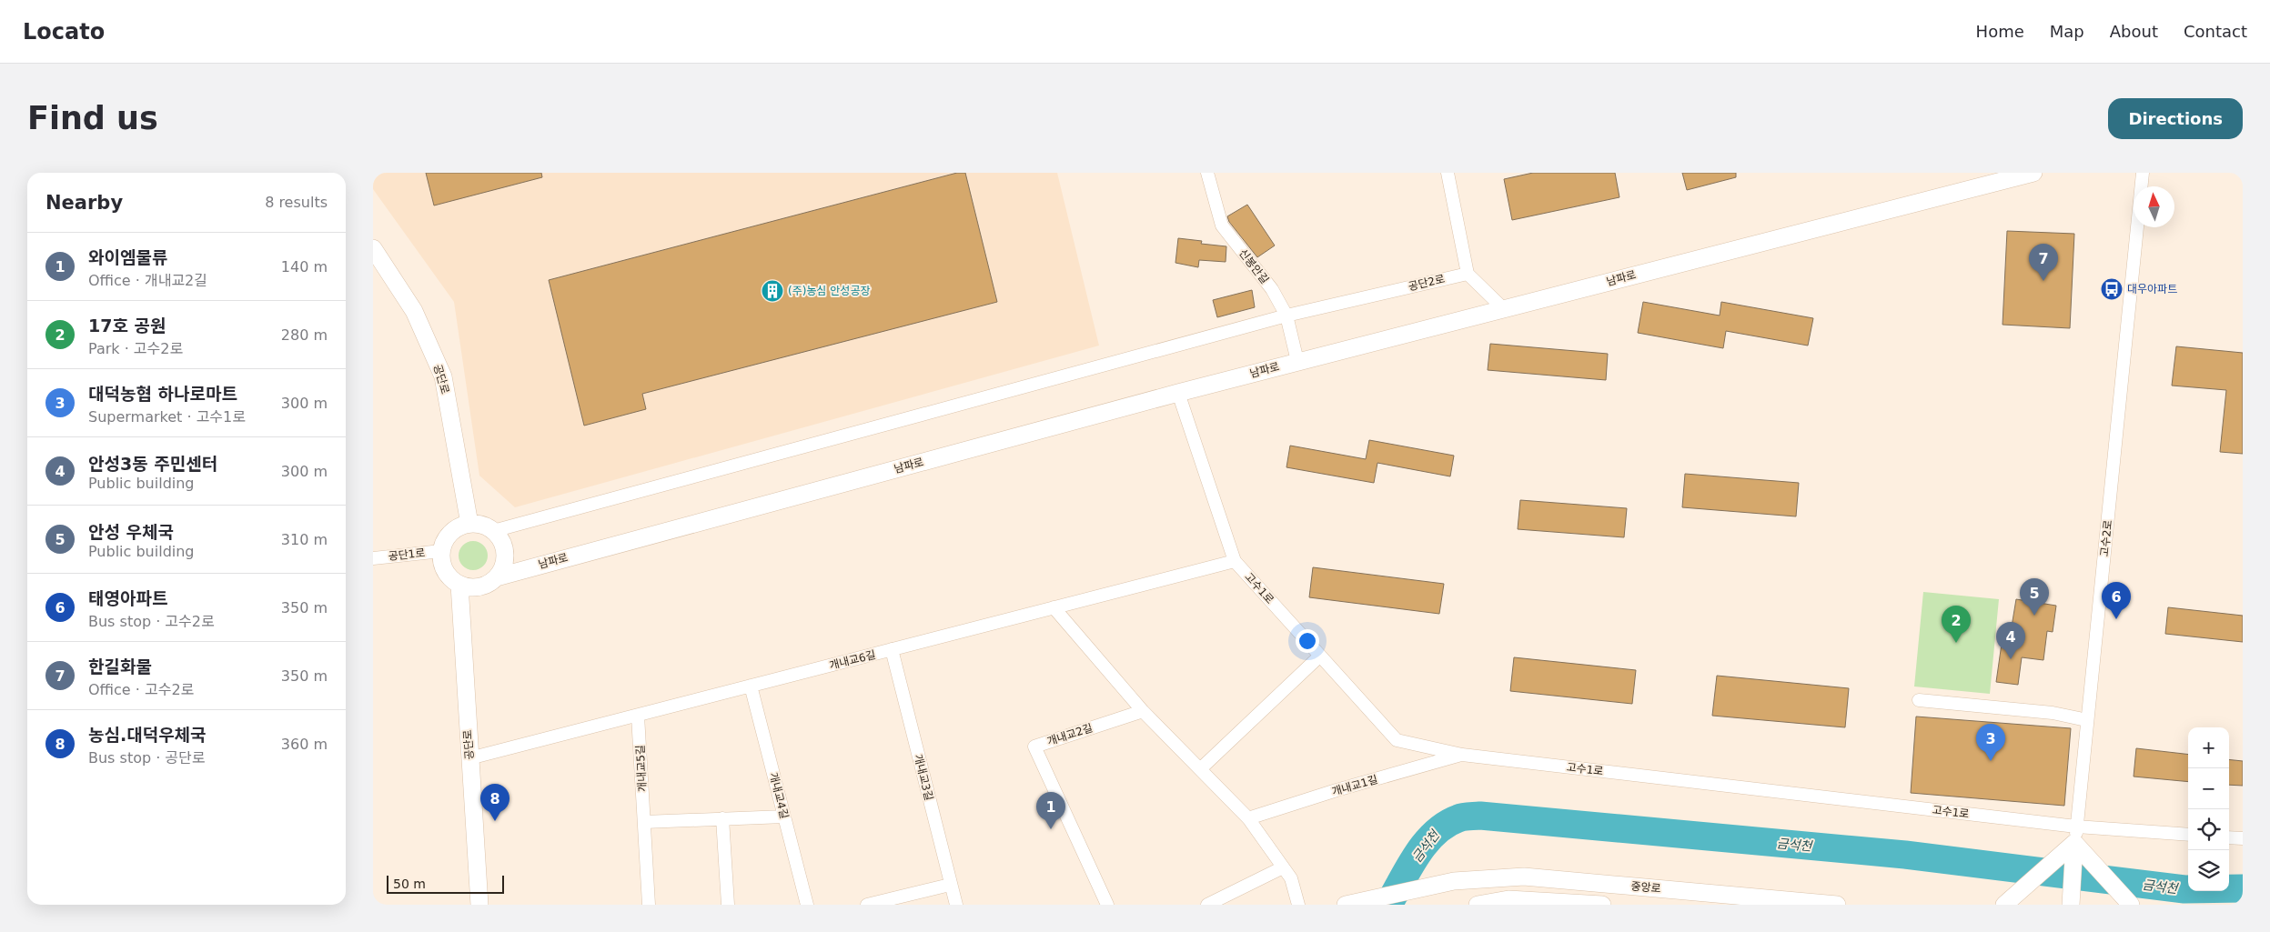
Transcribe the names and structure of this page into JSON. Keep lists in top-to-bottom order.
{
  "streets": {
    "street": [
      "신봉안길",
      "남파로",
      "공단2로",
      "공단로",
      "고수2로",
      "공단1로",
      "고수1로",
      "개내교6길",
      "개내교2길",
      "개내교5길",
      "개내교3길",
      "개내교1길",
      "개내교4길",
      "중앙로"
    ]
  },
  "crossings": [
    ["신봉안길", "남파로"],
    ["신봉안길", "공단2로"],
    ["남파로", "공단2로"],
    ["남파로", "공단로"],
    ["남파로", "공단1로"],
    ["남파로", "고수1로"],
    ["공단2로", "공단로"],
    ["공단2로", "공단1로"],
    ["공단로", "공단1로"],
    ["공단로", "개내교6길"],
    ["고수2로", "고수1로"],
    ["고수1로", "개내교6길"],
    ["고수1로", "개내교1길"],
    ["개내교6길", "개내교5길"],
    ["개내교6길", "개내교3길"],
    ["개내교6길", "개내교4길"]
  ],
  "water": ["금석천"],
  "places": {
    "bus stop": ["대우아파트"],
    "building": ["(주)농심 안성공장"]
  },
  "scale_bar": "50 m",
  "north": "top",
  "page": {
    "header": "Locato",
    "nav": [
      "Home",
      "Map",
      "About",
      "Contact"
    ],
    "buttons": "Directions",
    "title": "Find us",
    "heading": ["Nearby", "8 results"],
    "list": [
      {
        "mark": "1",
        "name": "와이엠물류",
        "note": "Office · 개내교2길",
        "value": "140 m"
      },
      {
        "mark": "2",
        "name": "17호 공원",
        "note": "Park · 고수2로",
        "value": "280 m"
      },
      {
        "mark": "3",
        "name": "대덕농협 하나로마트",
        "note": "Supermarket · 고수1로",
        "value": "300 m"
      },
      {
        "mark": "4",
        "name": "안성3동 주민센터",
        "note": "Public building",
        "value": "300 m"
      },
      {
        "mark": "5",
        "name": "안성 우체국",
        "note": "Public building",
        "value": "310 m"
      },
      {
        "mark": "6",
        "name": "태영아파트",
        "note": "Bus stop · 고수2로",
        "value": "350 m"
      },
      {
        "mark": "7",
        "name": "한길화물",
        "note": "Office · 고수2로",
        "value": "350 m"
      },
      {
        "mark": "8",
        "name": "농심.대덕우체국",
        "note": "Bus stop · 공단로",
        "value": "360 m"
      }
    ],
    "pins": [
      "7",
      "5",
      "6",
      "2",
      "4",
      "3",
      "8",
      "1"
    ],
    "map_buttons": ["+", "−"],
    "scale": "50 m"
  }
}
